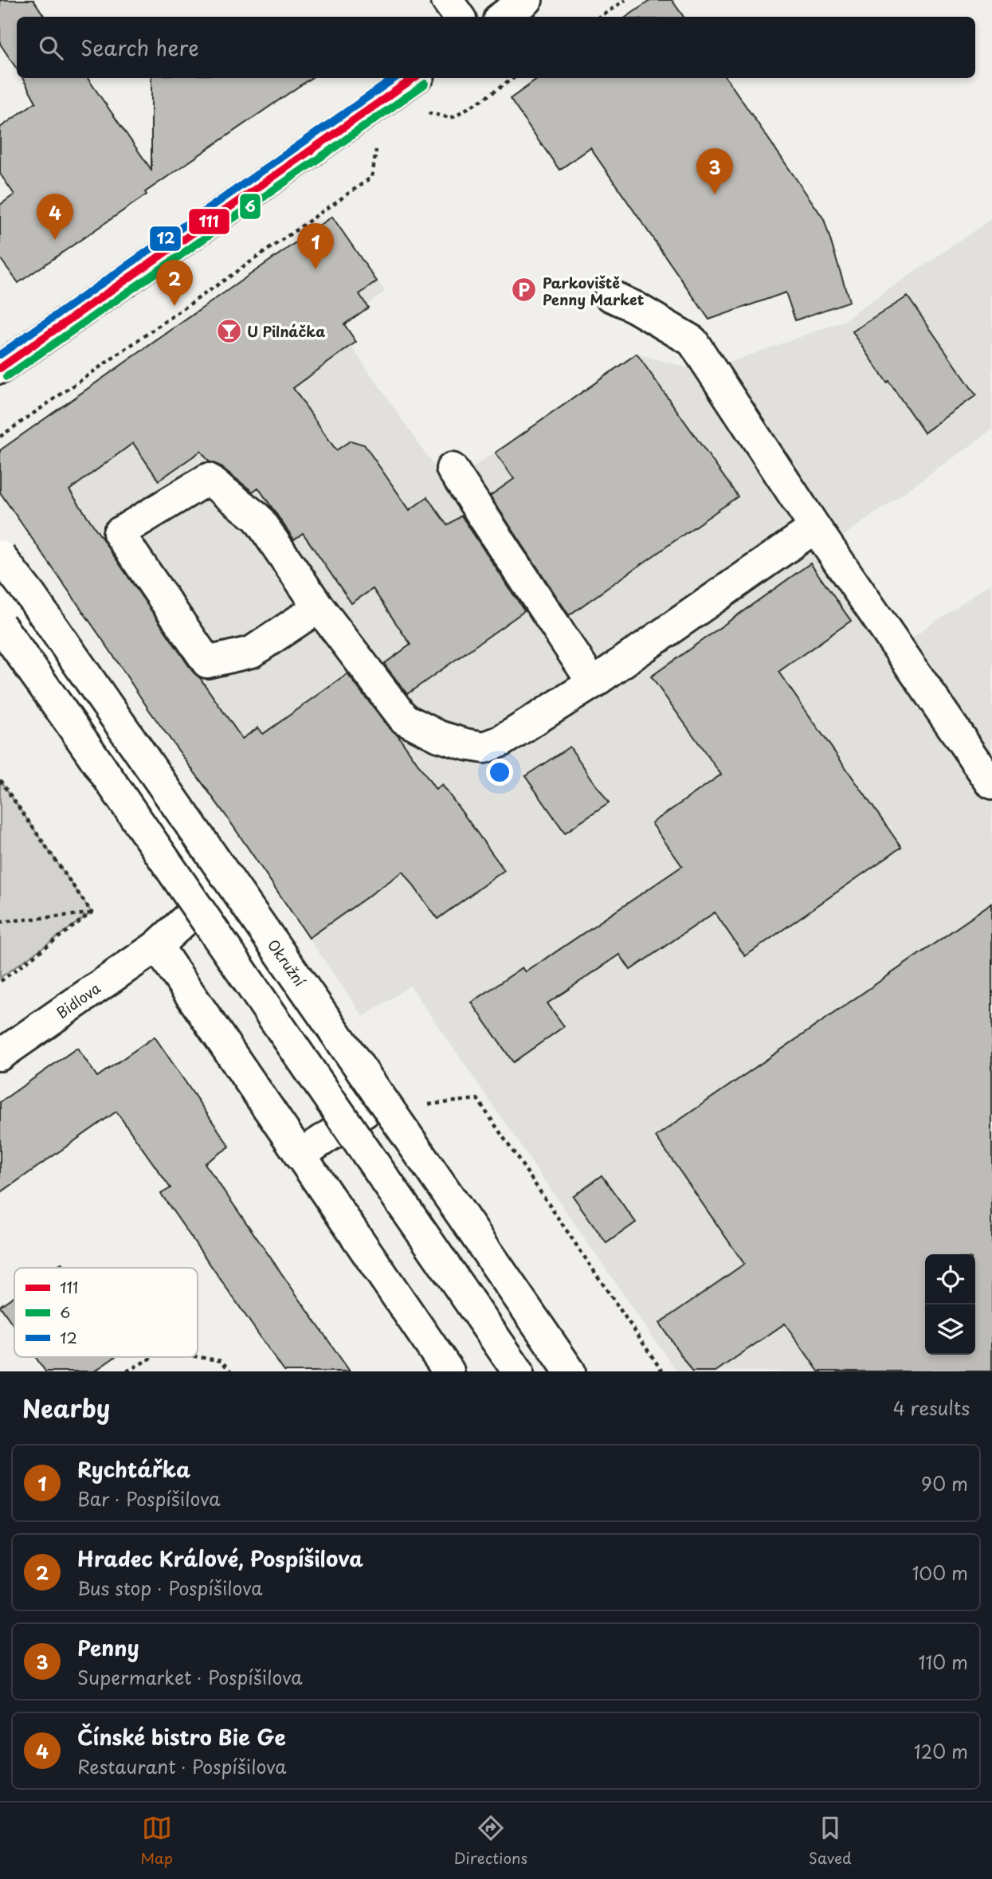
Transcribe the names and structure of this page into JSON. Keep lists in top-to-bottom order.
{
  "streets": {
    "main road": ["Okružní", "Bidlova"]
  },
  "places": {
    "parking": ["Parkoviště Penny Market"],
    "bar": ["U Pilnáčka"]
  },
  "lines": ["transit line 111", "transit line 12", "transit line 6"],
  "legend": ["111", "6", "12"],
  "page": {
    "search": "Search here",
    "pins": [
      "3",
      "4",
      "1",
      "2"
    ],
    "heading": ["Nearby", "4 results"],
    "list": [
      {
        "mark": "1",
        "name": "Rychtářka",
        "note": "Bar · Pospíšilova",
        "value": "90 m"
      },
      {
        "mark": "2",
        "name": "Hradec Králové, Pospíšilova",
        "note": "Bus stop · Pospíšilova",
        "value": "100 m"
      },
      {
        "mark": "3",
        "name": "Penny",
        "note": "Supermarket · Pospíšilova",
        "value": "110 m"
      },
      {
        "mark": "4",
        "name": "Čínské bistro Bie Ge",
        "note": "Restaurant · Pospíšilova",
        "value": "120 m"
      }
    ],
    "nav": ["Map", "Directions", "Saved"]
  }
}
